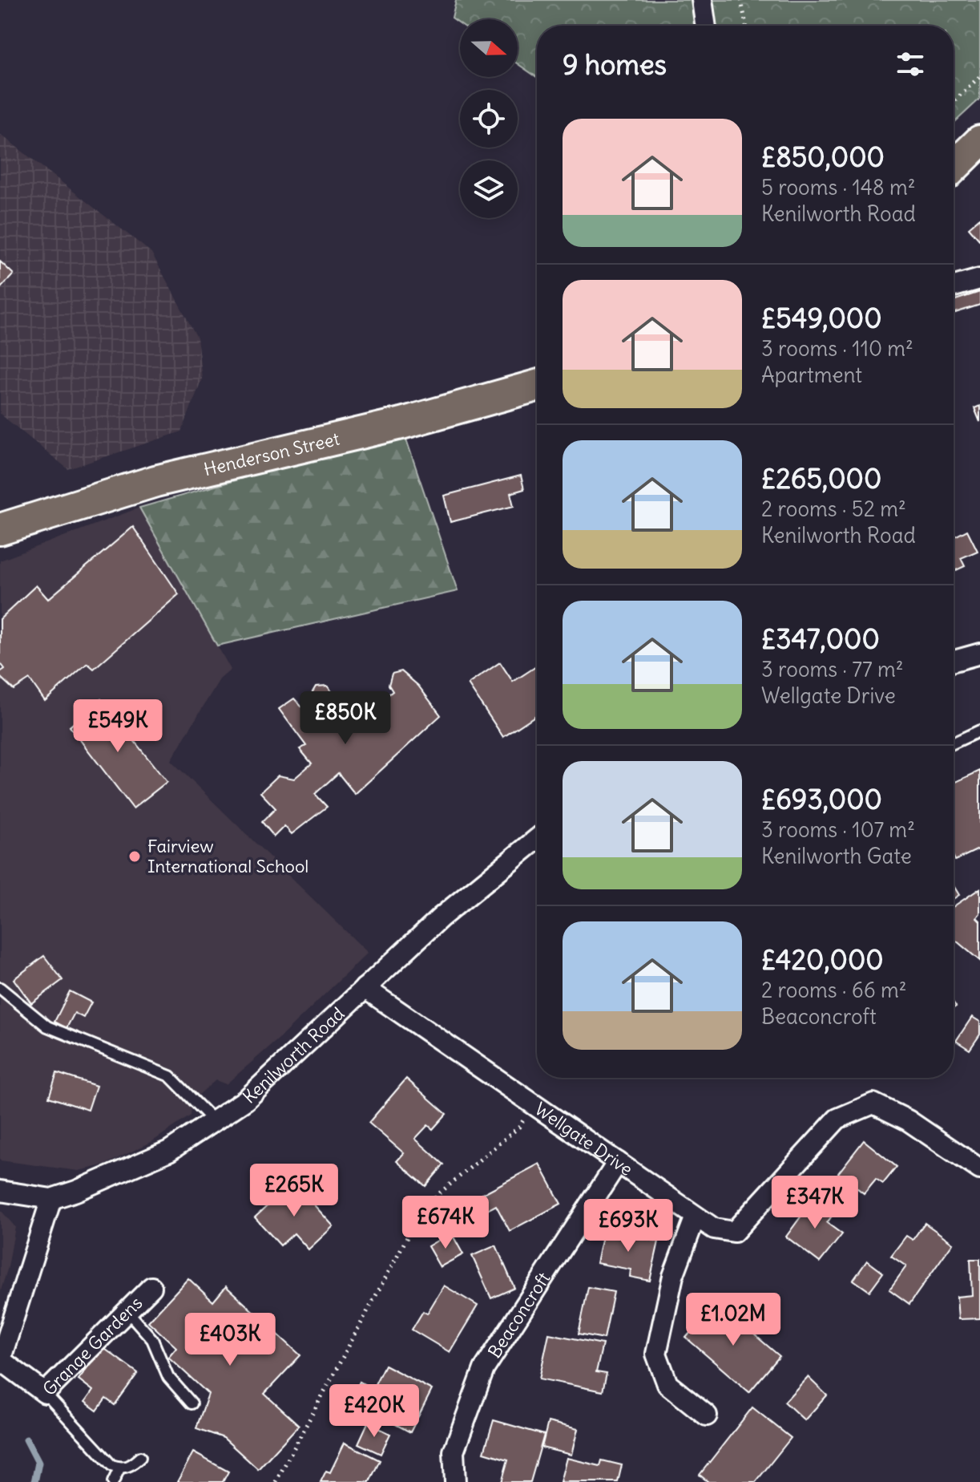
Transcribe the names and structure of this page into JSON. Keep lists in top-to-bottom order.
{
  "streets": {
    "main road": ["Henderson Street"],
    "street": [
      "Kenilworth Road",
      "Wellgate Drive",
      "Beaconcroft",
      "Grange Gardens"
    ]
  },
  "crossings": [
    ["Kenilworth Road", "Wellgate Drive"],
    ["Wellgate Drive", "Beaconcroft"]
  ],
  "places": ["Fairview International School"],
  "north": "right",
  "page": {
    "heading": "9 homes",
    "list": [
      {
        "name": "£850,000",
        "note": "5 rooms · 148 m² · Kenilworth Road"
      },
      {
        "name": "£549,000",
        "note": "3 rooms · 110 m² · Apartment"
      },
      {
        "name": "£265,000",
        "note": "2 rooms · 52 m² · Kenilworth Road"
      },
      {
        "name": "£347,000",
        "note": "3 rooms · 77 m² · Wellgate Drive"
      },
      {
        "name": "£693,000",
        "note": "3 rooms · 107 m² · Kenilworth Gate"
      },
      {
        "name": "£420,000",
        "note": "2 rooms · 66 m² · Beaconcroft"
      }
    ],
    "price": [
      "£850K",
      "£549K",
      "£265K",
      "£347K",
      "£674K",
      "£693K",
      "£1.02M",
      "£403K",
      "£420K"
    ]
  }
}
